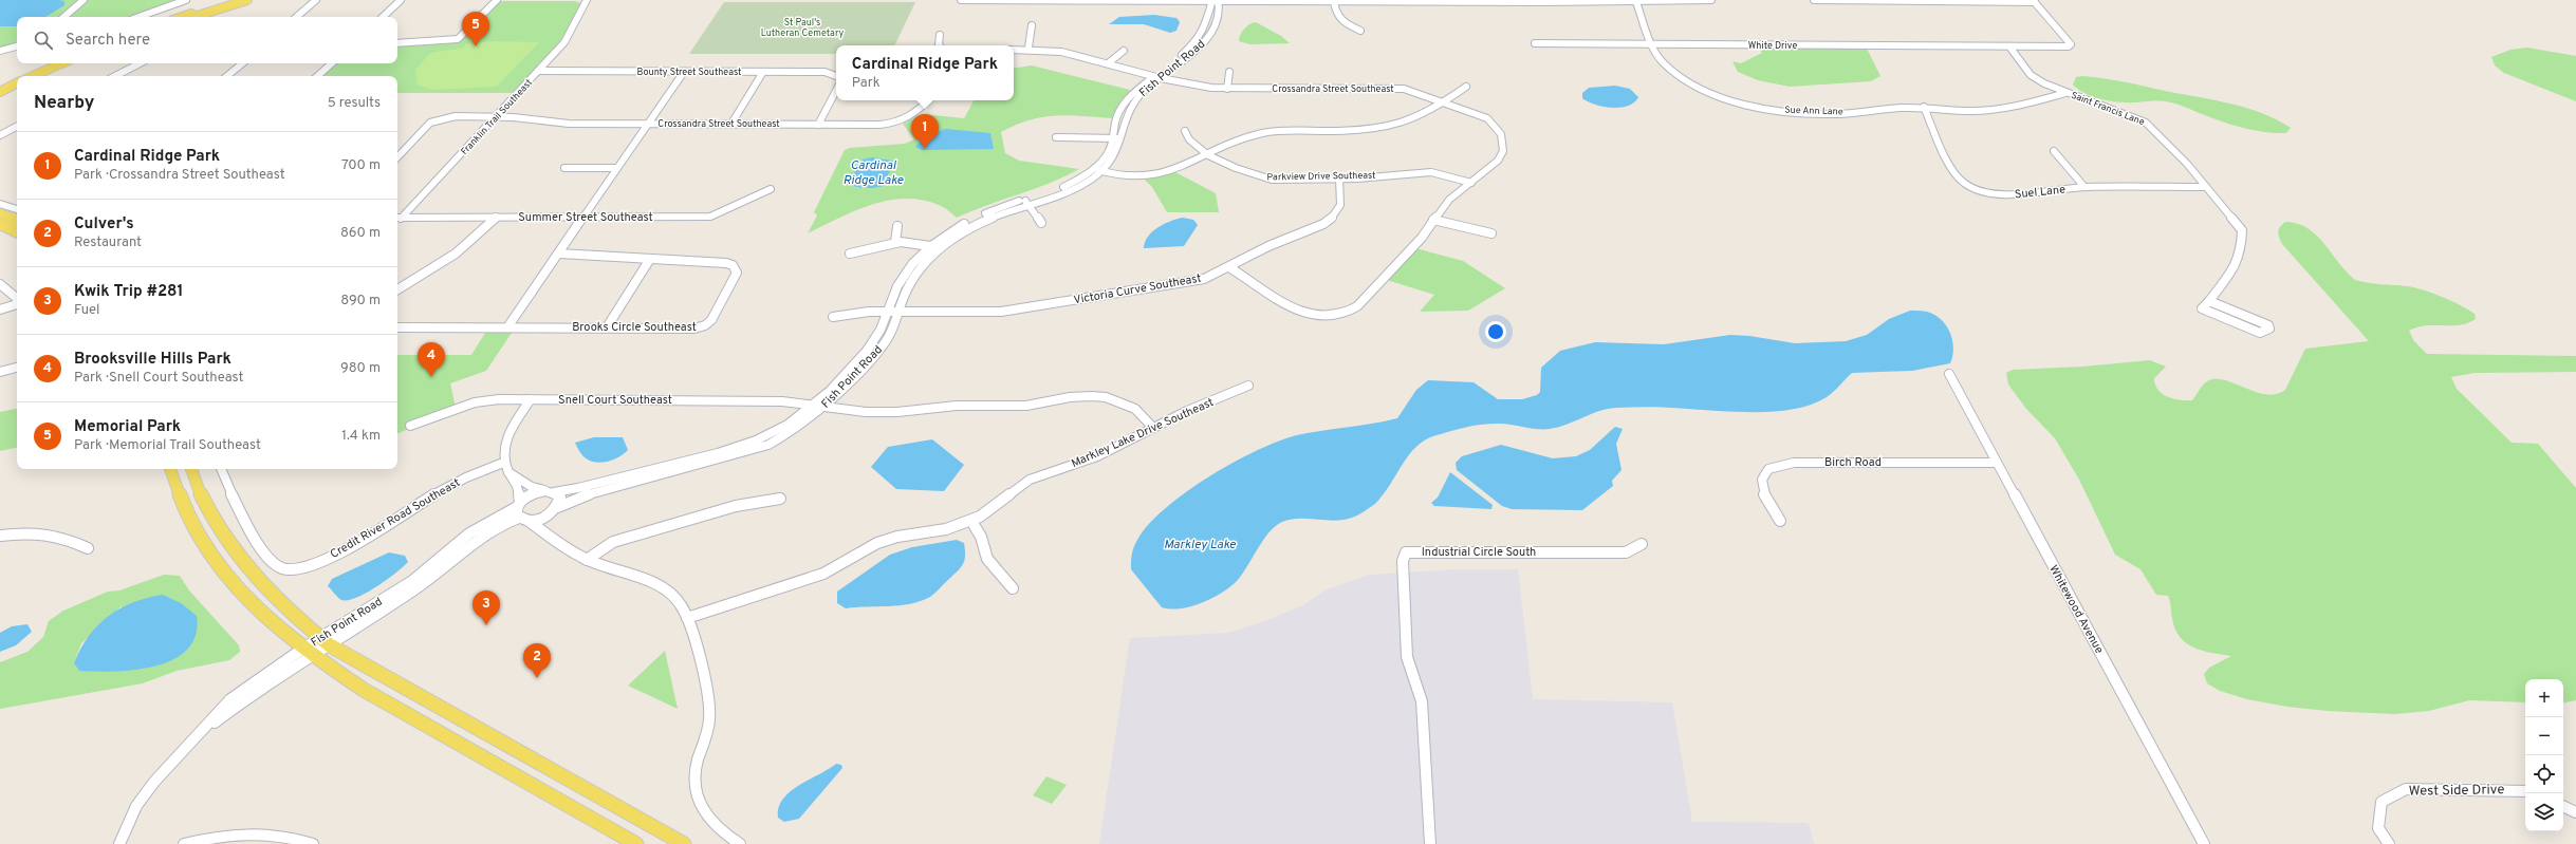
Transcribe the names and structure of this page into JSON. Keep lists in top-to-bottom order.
{
  "streets": {
    "street": [
      "White Drive",
      "Fish Point Road",
      "Bounty Street Southeast",
      "Crossandra Street Southeast",
      "Saint Francis Lane",
      "Sue Ann Lane",
      "Franklin Trail Southeast",
      "Parkview Drive Southeast",
      "Suel Lane",
      "Summer Street Southeast",
      "Victoria Curve Southeast",
      "Brooks Circle Southeast",
      "Snell Court Southeast",
      "Markley Lake Drive Southeast",
      "Birch Road",
      "Credit River Road Southeast",
      "Industrial Circle South",
      "Whitewood Avenue",
      "West Side Drive"
    ]
  },
  "crossings": [
    ["White Drive", "Saint Francis Lane"],
    ["White Drive", "Sue Ann Lane"],
    ["Fish Point Road", "Crossandra Street Southeast"],
    ["Fish Point Road", "Victoria Curve Southeast"],
    ["Fish Point Road", "Snell Court Southeast"],
    ["Bounty Street Southeast", "Franklin Trail Southeast"],
    ["Crossandra Street Southeast", "Franklin Trail Southeast"],
    ["Crossandra Street Southeast", "Parkview Drive Southeast"],
    ["Crossandra Street Southeast", "Victoria Curve Southeast"],
    ["Saint Francis Lane", "Sue Ann Lane"],
    ["Saint Francis Lane", "Suel Lane"],
    ["Sue Ann Lane", "Suel Lane"],
    ["Franklin Trail Southeast", "Summer Street Southeast"],
    ["Parkview Drive Southeast", "Victoria Curve Southeast"],
    ["Snell Court Southeast", "Markley Lake Drive Southeast"],
    ["Birch Road", "Whitewood Avenue"]
  ],
  "water": ["Cardinal Ridge Lake", "Markley Lake"],
  "parks": ["St Paul's Lutheran Cemetary"],
  "page": {
    "pins": [
      "5",
      "1",
      "4",
      "3",
      "2"
    ],
    "search": "Search here",
    "popup": ["Cardinal Ridge Park", "Park"],
    "heading": ["Nearby", "5 results"],
    "list": [
      {
        "mark": "1",
        "name": "Cardinal Ridge Park",
        "note": "Park · Crossandra Street Southeast",
        "value": "700 m"
      },
      {
        "mark": "2",
        "name": "Culver's",
        "note": "Restaurant",
        "value": "860 m"
      },
      {
        "mark": "3",
        "name": "Kwik Trip #281",
        "note": "Fuel",
        "value": "890 m"
      },
      {
        "mark": "4",
        "name": "Brooksville Hills Park",
        "note": "Park · Snell Court Southeast",
        "value": "980 m"
      },
      {
        "mark": "5",
        "name": "Memorial Park",
        "note": "Park · Memorial Trail Southeast",
        "value": "1.4 km"
      }
    ],
    "map_buttons": ["+", "−"]
  }
}
